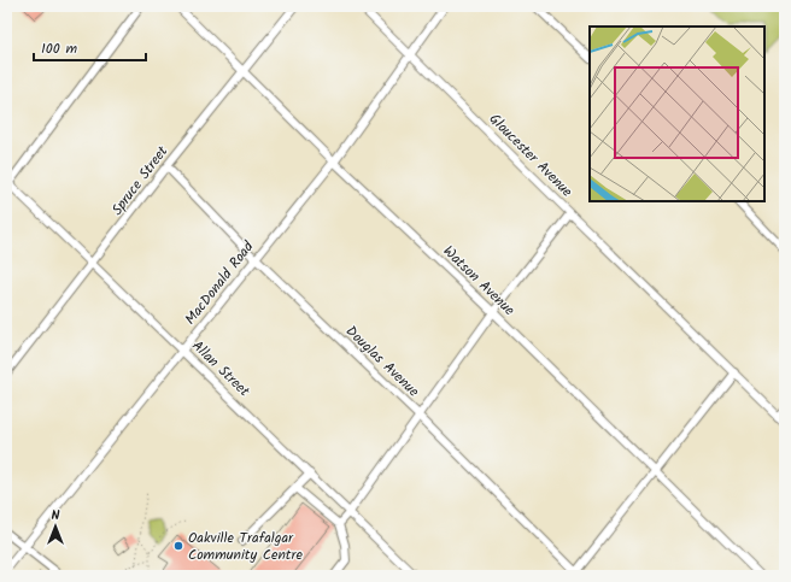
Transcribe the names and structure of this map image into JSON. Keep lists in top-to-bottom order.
{
  "streets": {
    "street": [
      "Gloucester Avenue",
      "Spruce Street",
      "Watson Avenue",
      "MacDonald Road",
      "Douglas Avenue",
      "Allan Street"
    ]
  },
  "crossings": [
    ["Gloucester Avenue", "MacDonald Road"],
    ["Spruce Street", "Watson Avenue"],
    ["Spruce Street", "Douglas Avenue"],
    ["Spruce Street", "Allan Street"],
    ["Watson Avenue", "MacDonald Road"],
    ["MacDonald Road", "Douglas Avenue"],
    ["MacDonald Road", "Allan Street"]
  ],
  "places": ["Oakville Trafalgar Community Centre"],
  "scale_bar": "100 m",
  "north": "top"
}
